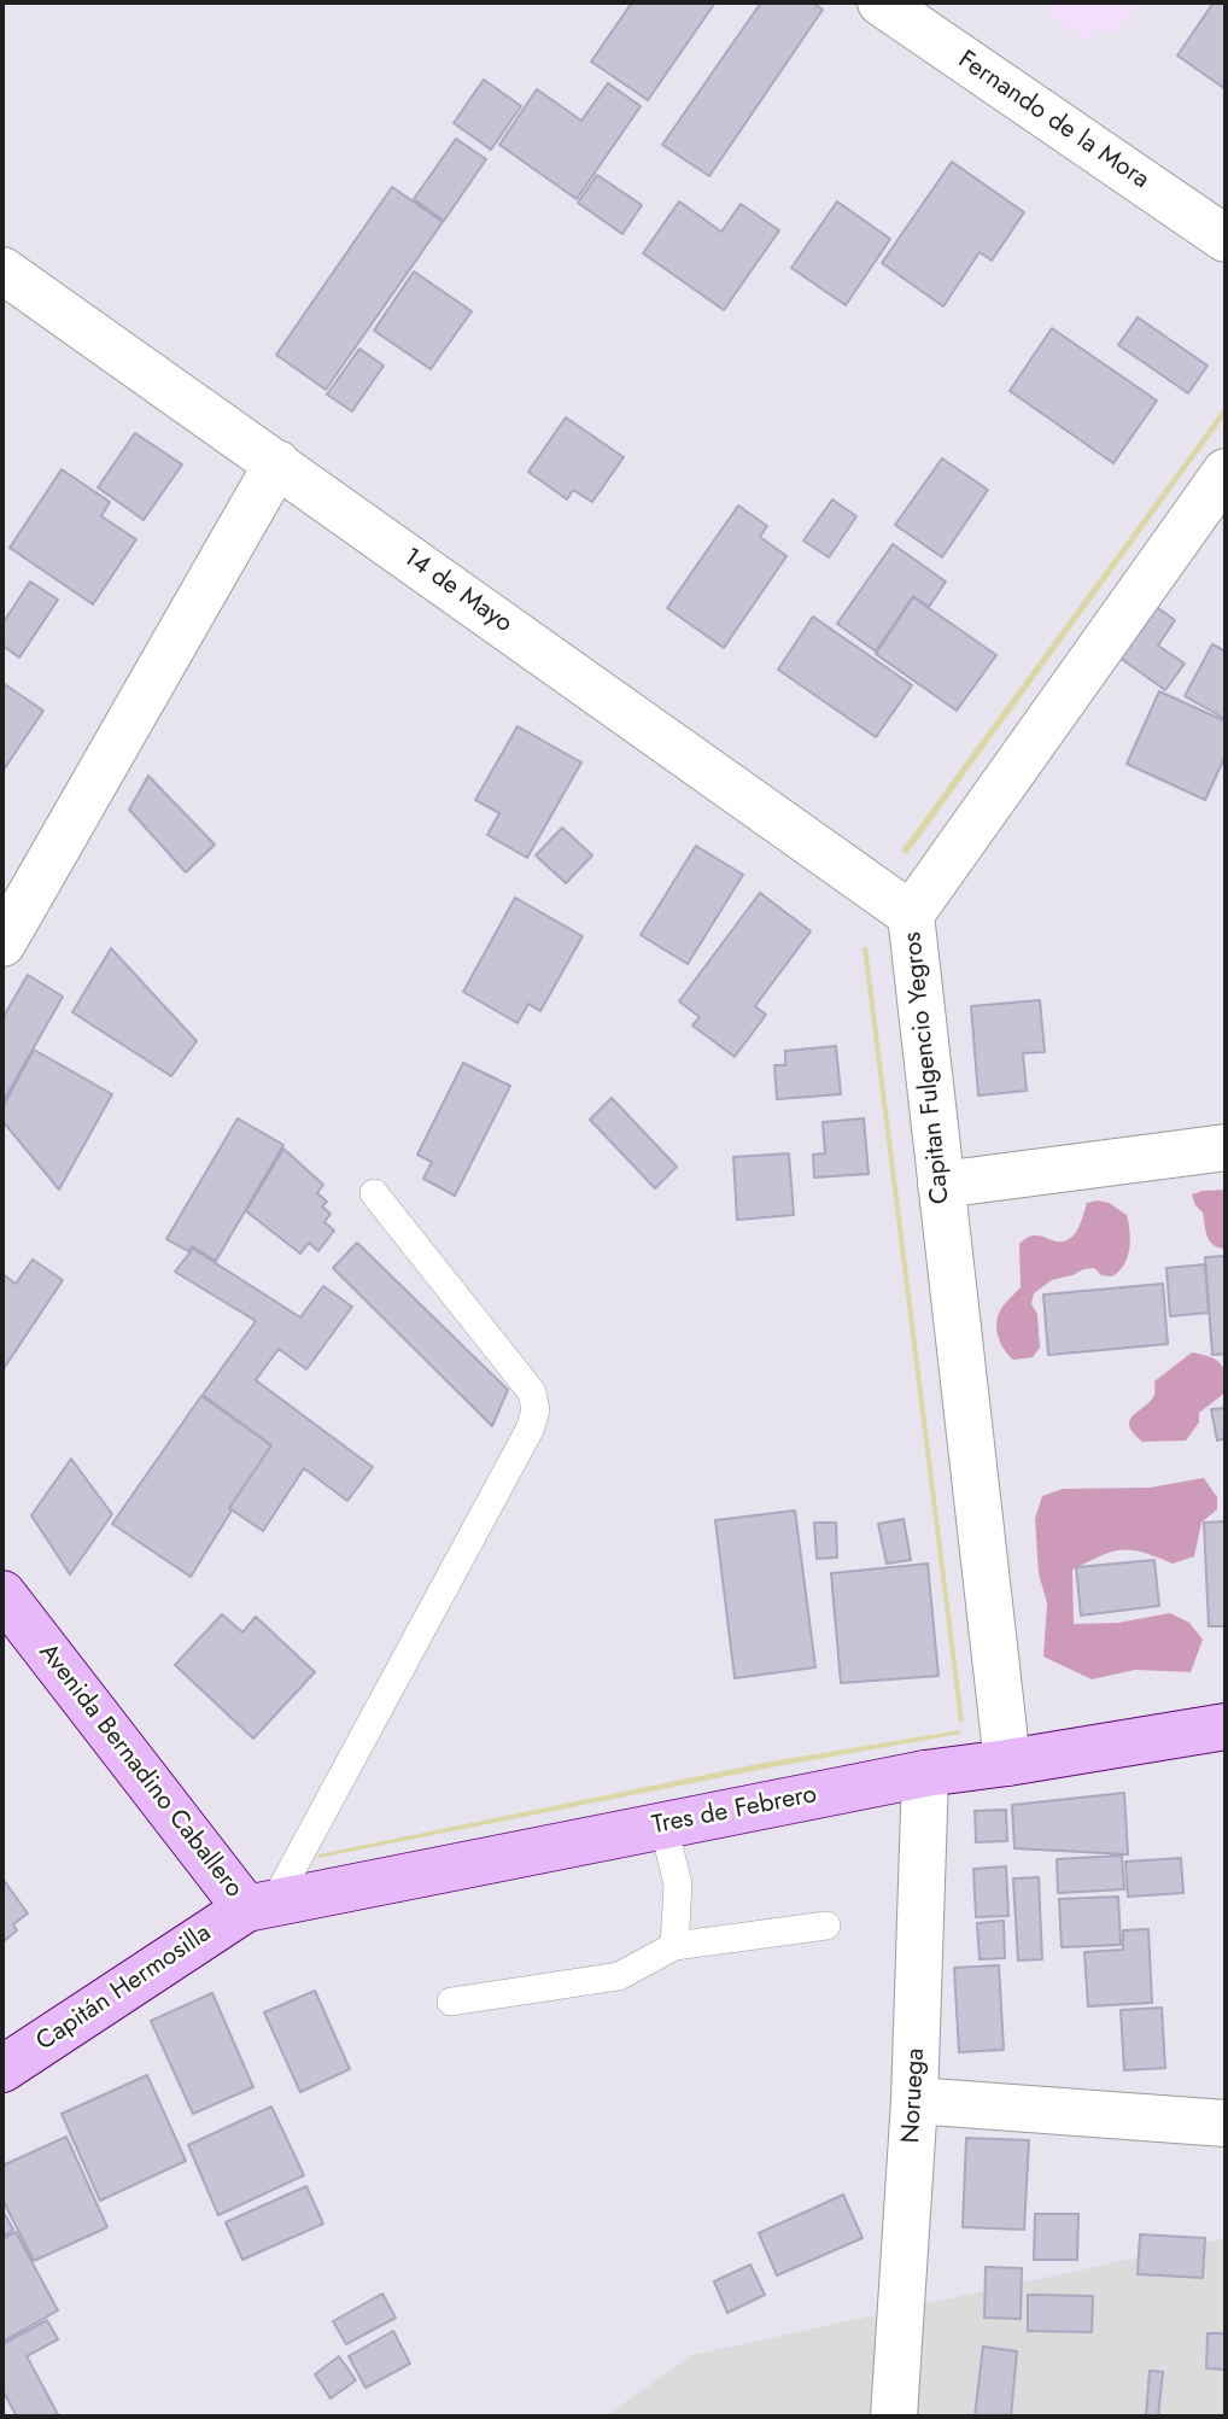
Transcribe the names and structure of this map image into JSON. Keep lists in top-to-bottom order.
{
  "streets": {
    "street": [
      "Fernando de la Mora",
      "14 de Mayo",
      "Capitan Fulgencio Yegros",
      "Avenida Bernadino Caballero",
      "Tres de Febrero",
      "Capitán Hermosilla",
      "Noruega"
    ]
  },
  "crossings": [
    ["14 de Mayo", "Capitan Fulgencio Yegros"],
    ["Capitan Fulgencio Yegros", "Tres de Febrero"],
    ["Avenida Bernadino Caballero", "Tres de Febrero"],
    ["Avenida Bernadino Caballero", "Capitán Hermosilla"],
    ["Tres de Febrero", "Capitán Hermosilla"],
    ["Tres de Febrero", "Noruega"]
  ]
}
